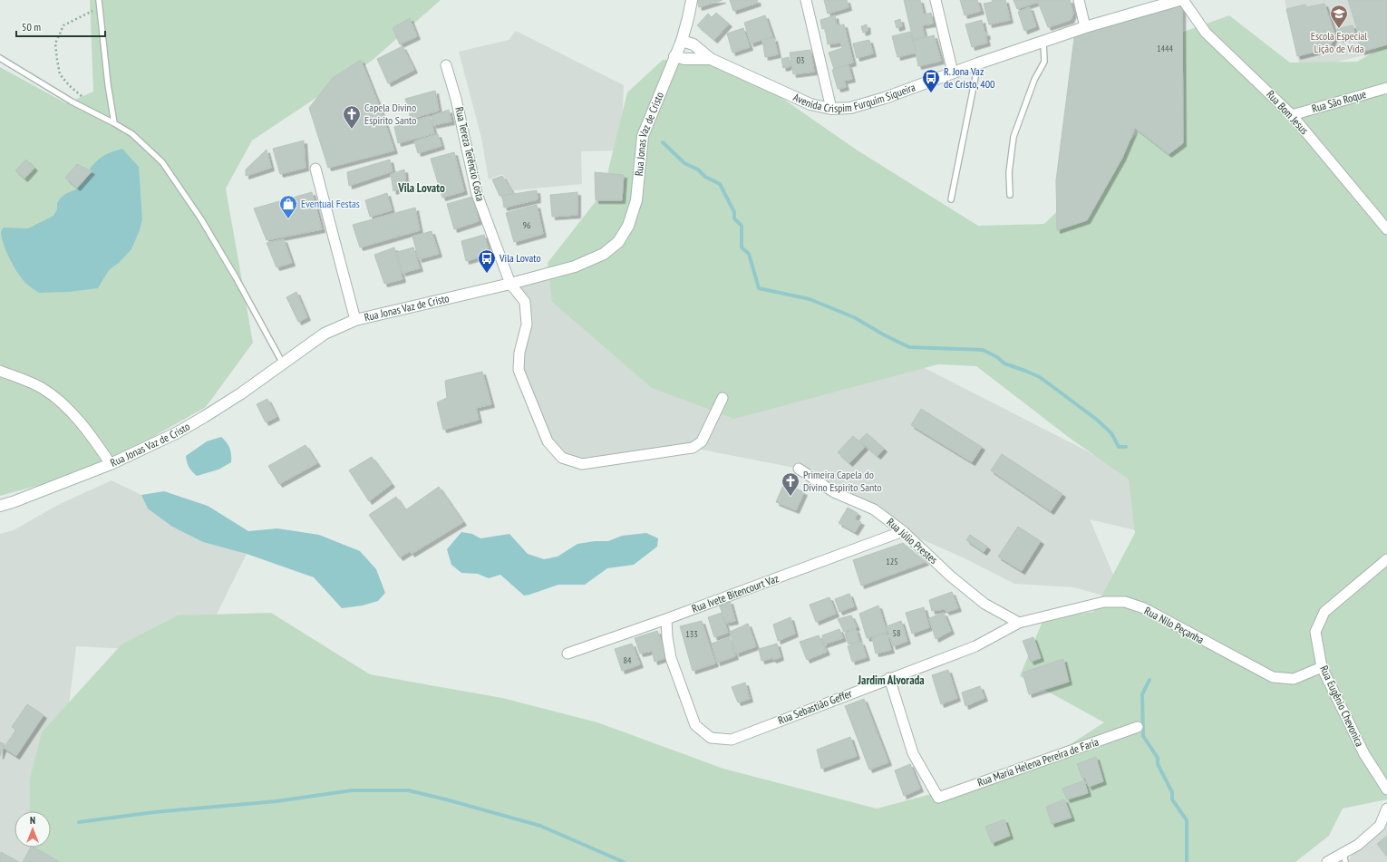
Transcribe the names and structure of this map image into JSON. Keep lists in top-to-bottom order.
{
  "streets": {
    "street": [
      "Avenida Crispim Furquim Siqueira",
      "Rua São Roque",
      "Rua Bom Jesus",
      "Rua Jonas Vaz de Cristo",
      "Rua Tereza Terêncio Costa",
      "Rua Júlio Prestes",
      "Rua Ivete Bitencourt Vaz",
      "Rua Nilo Peçanha",
      "Rua Eugênio Chevonica",
      "Rua Sebastião Geffer",
      "Rua Maria Helena Pereira de Faria"
    ]
  },
  "crossings": [
    ["Avenida Crispim Furquim Siqueira", "Rua Jonas Vaz de Cristo"],
    ["Rua São Roque", "Rua Bom Jesus"],
    ["Rua Jonas Vaz de Cristo", "Rua Tereza Terêncio Costa"],
    ["Rua Júlio Prestes", "Rua Ivete Bitencourt Vaz"],
    ["Rua Júlio Prestes", "Rua Nilo Peçanha"],
    ["Rua Júlio Prestes", "Rua Sebastião Geffer"],
    ["Rua Ivete Bitencourt Vaz", "Rua Sebastião Geffer"],
    ["Rua Nilo Peçanha", "Rua Eugênio Chevonica"],
    ["Rua Nilo Peçanha", "Rua Sebastião Geffer"],
    ["Rua Sebastião Geffer", "Rua Maria Helena Pereira de Faria"]
  ],
  "districts": ["Vila Lovato", "Jardim Alvorada"],
  "places": {
    "school or university": ["Escola Especial Lição de Vida"],
    "bus stop": ["R. Jona Vaz de Cristo, 400", "Vila Lovato"],
    "church": ["Capela Divino Espirito Santo", "Primeira Capela do Divino Espirito Santo"],
    "shop": ["Eventual Festas"]
  },
  "house_numbers": [
    "1444",
    "03",
    "96",
    "125",
    "58",
    "133",
    "84"
  ],
  "scale_bar": "50 m",
  "north": "top"
}
